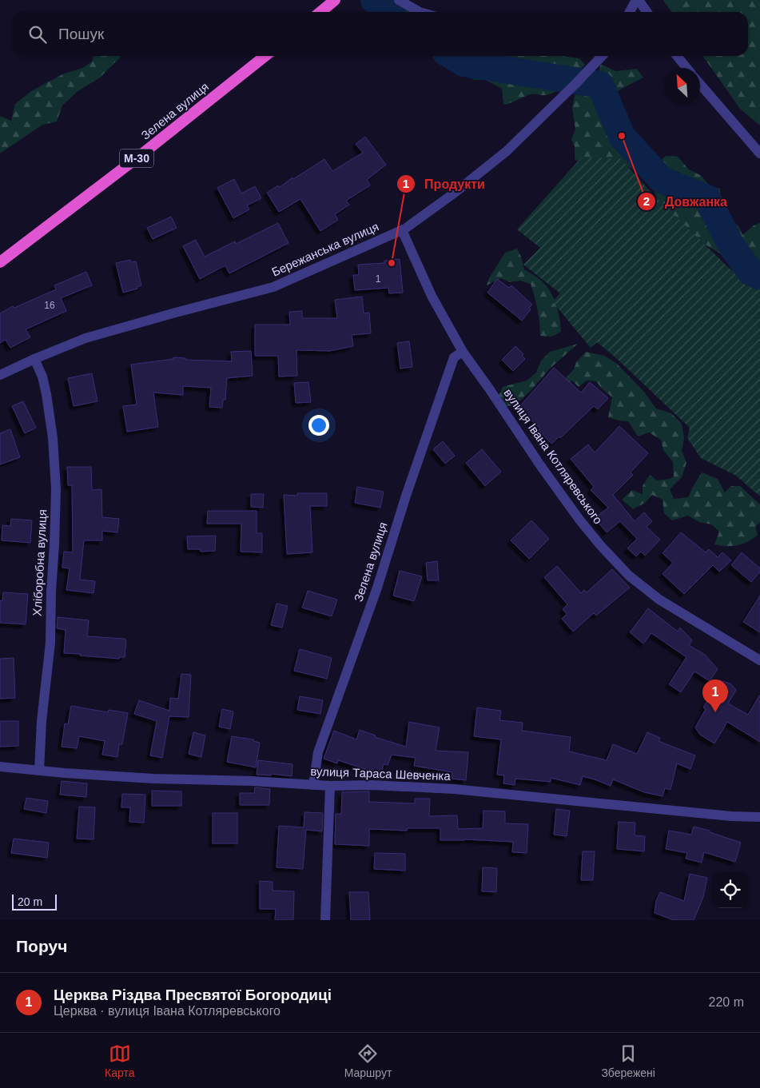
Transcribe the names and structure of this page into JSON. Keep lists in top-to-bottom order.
{
  "streets": {
    "highway": ["Зелена вулиця", "М-30"],
    "street": [
      "Бережанська вулиця",
      "вулиця Івана Котляревського",
      "Хліборобна вулиця",
      "вулиця Тараса Шевченка"
    ]
  },
  "crossings": [
    ["Зелена вулиця", "вулиця Івана Котляревського"],
    ["Зелена вулиця", "вулиця Тараса Шевченка"],
    ["Бережанська вулиця", "вулиця Івана Котляревського"],
    ["Бережанська вулиця", "Хліборобна вулиця"],
    ["Хліборобна вулиця", "вулиця Тараса Шевченка"]
  ],
  "places": ["Довжанка", "Продукти"],
  "house_numbers": ["1", "16"],
  "scale_bar": "20 m",
  "north": "top left",
  "page": {
    "search": "Пошук",
    "pins": "1",
    "scale": "20 m",
    "heading": "Поруч",
    "list": [
      {
        "mark": "1",
        "name": "Церква Різдва Пресвятої Богородиці",
        "note": "Церква · вулиця Івана Котляревського",
        "value": "220 m"
      }
    ],
    "nav": ["Карта", "Маршрут", "Збережені"]
  }
}
